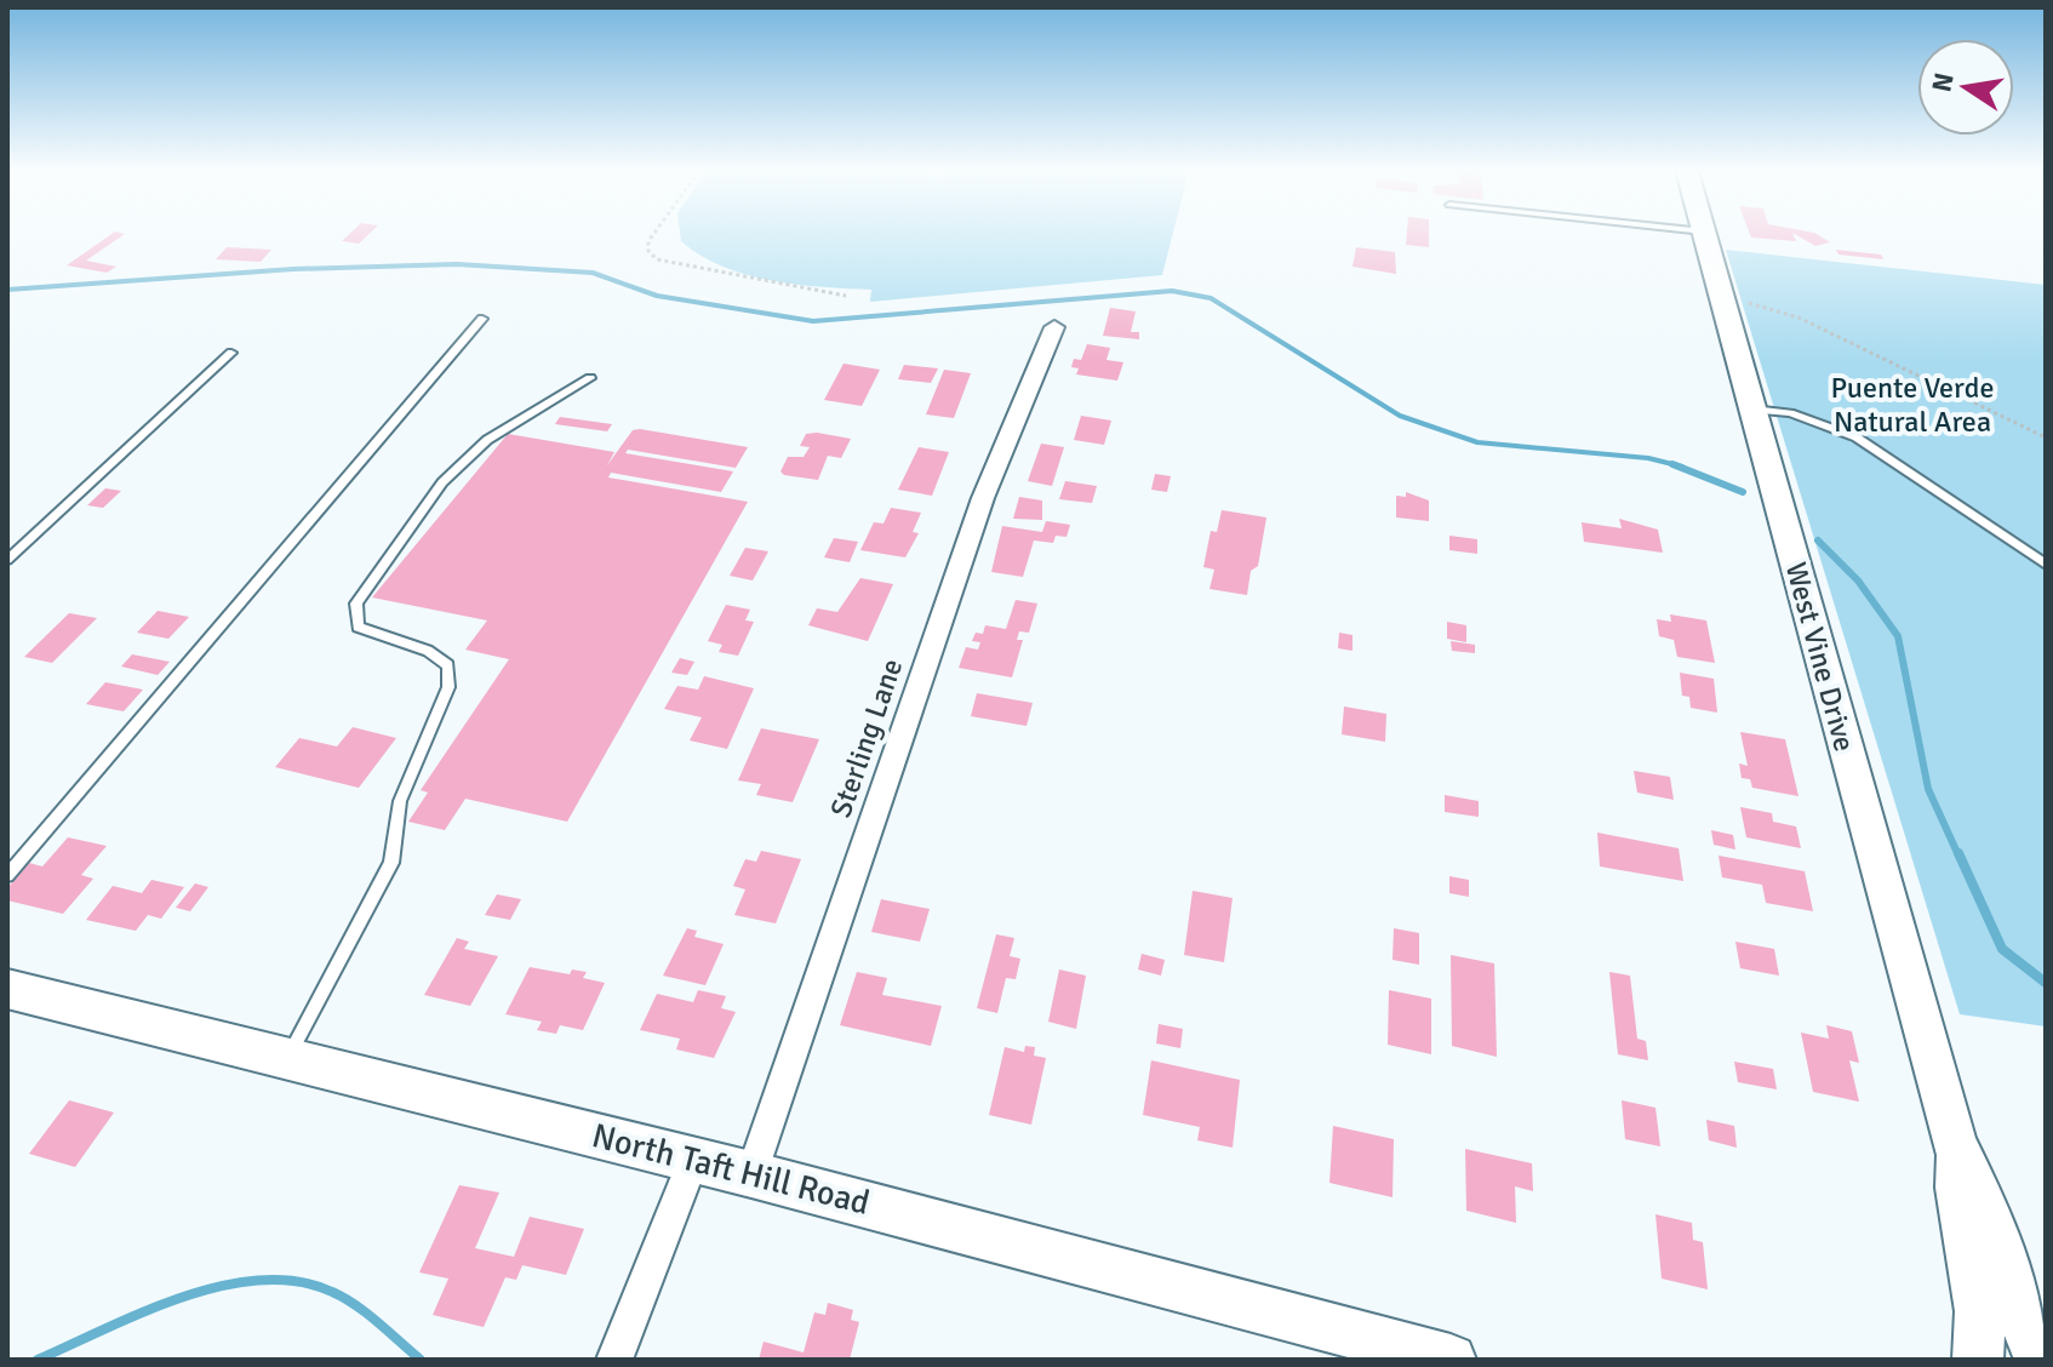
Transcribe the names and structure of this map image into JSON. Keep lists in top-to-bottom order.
{
  "streets": {
    "street": ["West Vine Drive", "Sterling Lane", "North Taft Hill Road"]
  },
  "crossings": [
    ["Sterling Lane", "North Taft Hill Road"]
  ],
  "parks": ["Puente Verde Natural Area"],
  "north": "left"
}
